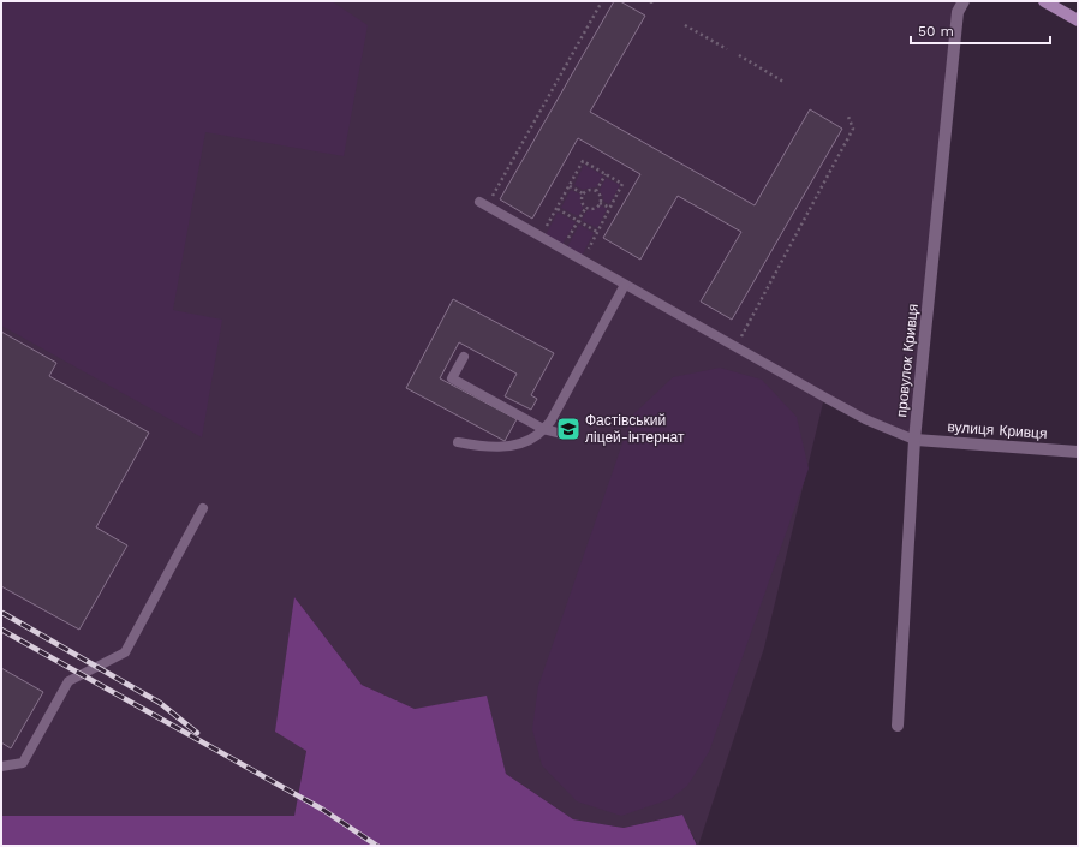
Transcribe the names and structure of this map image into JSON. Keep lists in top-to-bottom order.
{
  "streets": {
    "street": ["провулок Кривця", "вулиця Кривця"]
  },
  "crossings": [
    ["провулок Кривця", "вулиця Кривця"]
  ],
  "places": {
    "school or university": ["Фастівський ліцей-інтернат"]
  },
  "scale_bar": "50 m"
}
